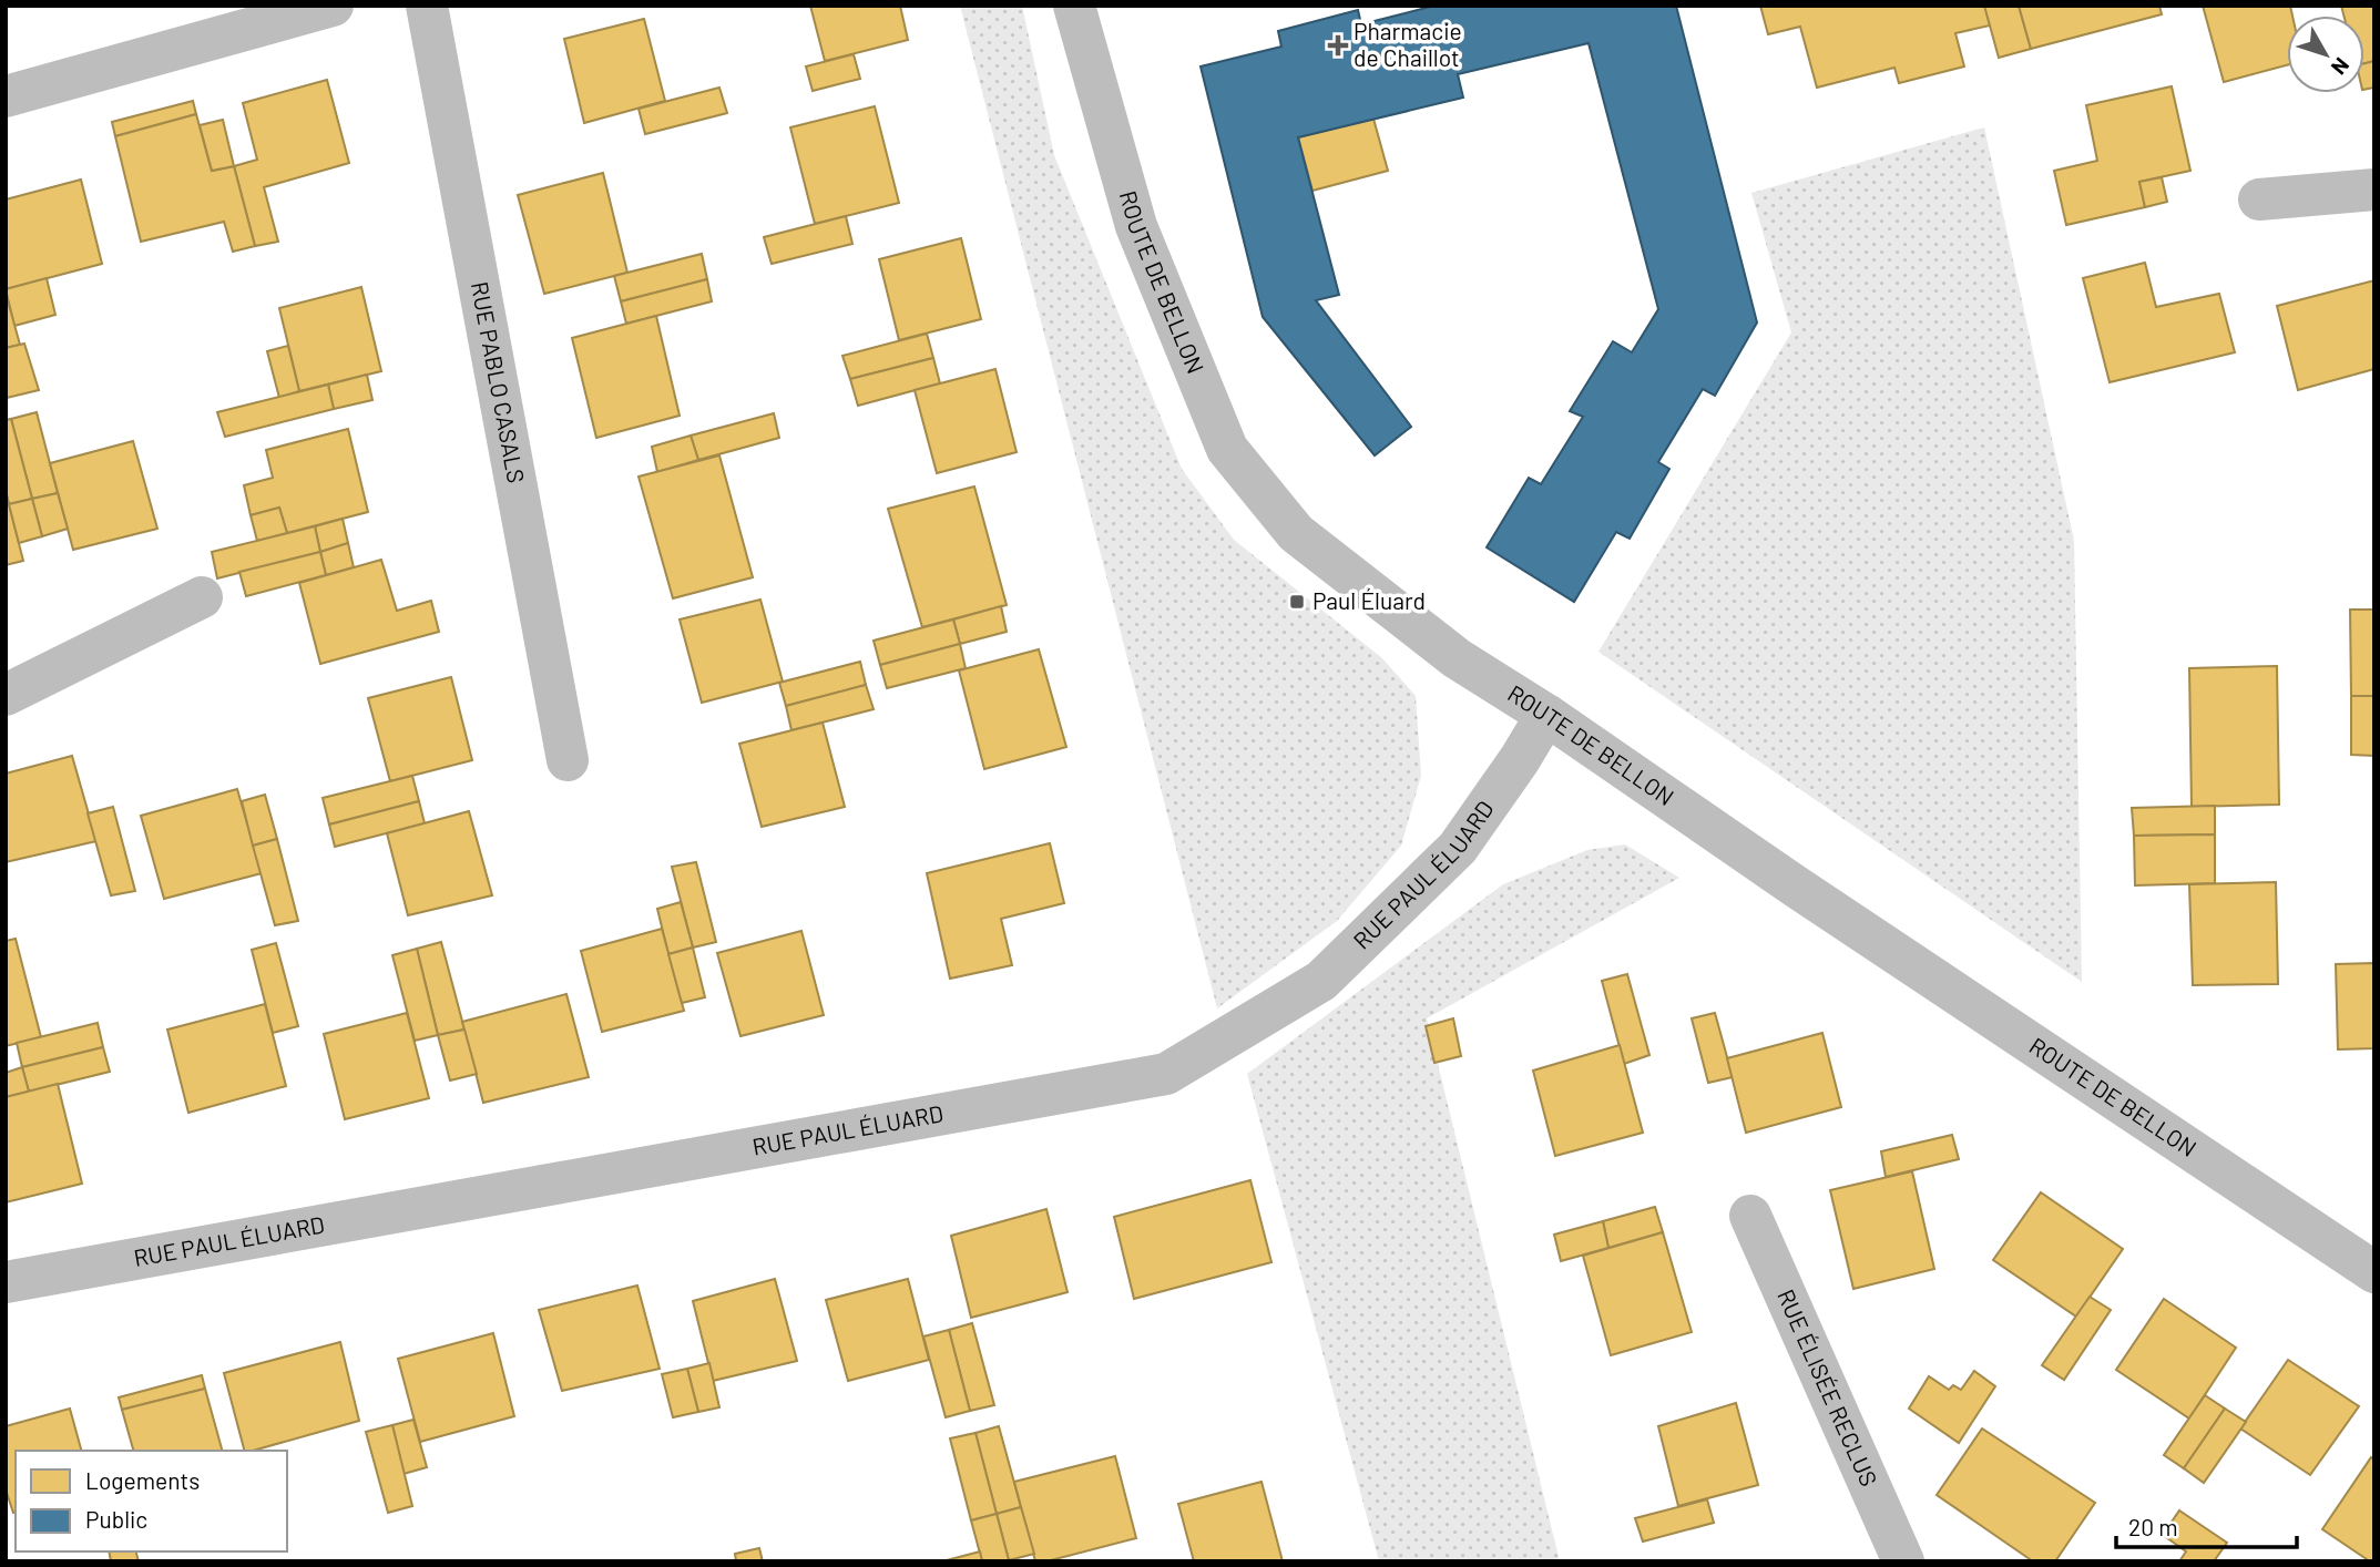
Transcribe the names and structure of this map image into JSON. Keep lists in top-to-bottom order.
{
  "streets": {
    "street": [
      "ROUTE DE BELLON",
      "RUE PABLO CASALS",
      "RUE PAUL ÉLUARD",
      "RUE ÉLISÉE RECLUS"
    ]
  },
  "crossings": [
    ["ROUTE DE BELLON", "RUE PAUL ÉLUARD"]
  ],
  "places": {
    "health": ["Pharmacie de Chaillot"],
    "transit": ["Paul Éluard"]
  },
  "legend": ["Logements", "Public"],
  "scale_bar": "20 m",
  "north": "bottom right"
}
